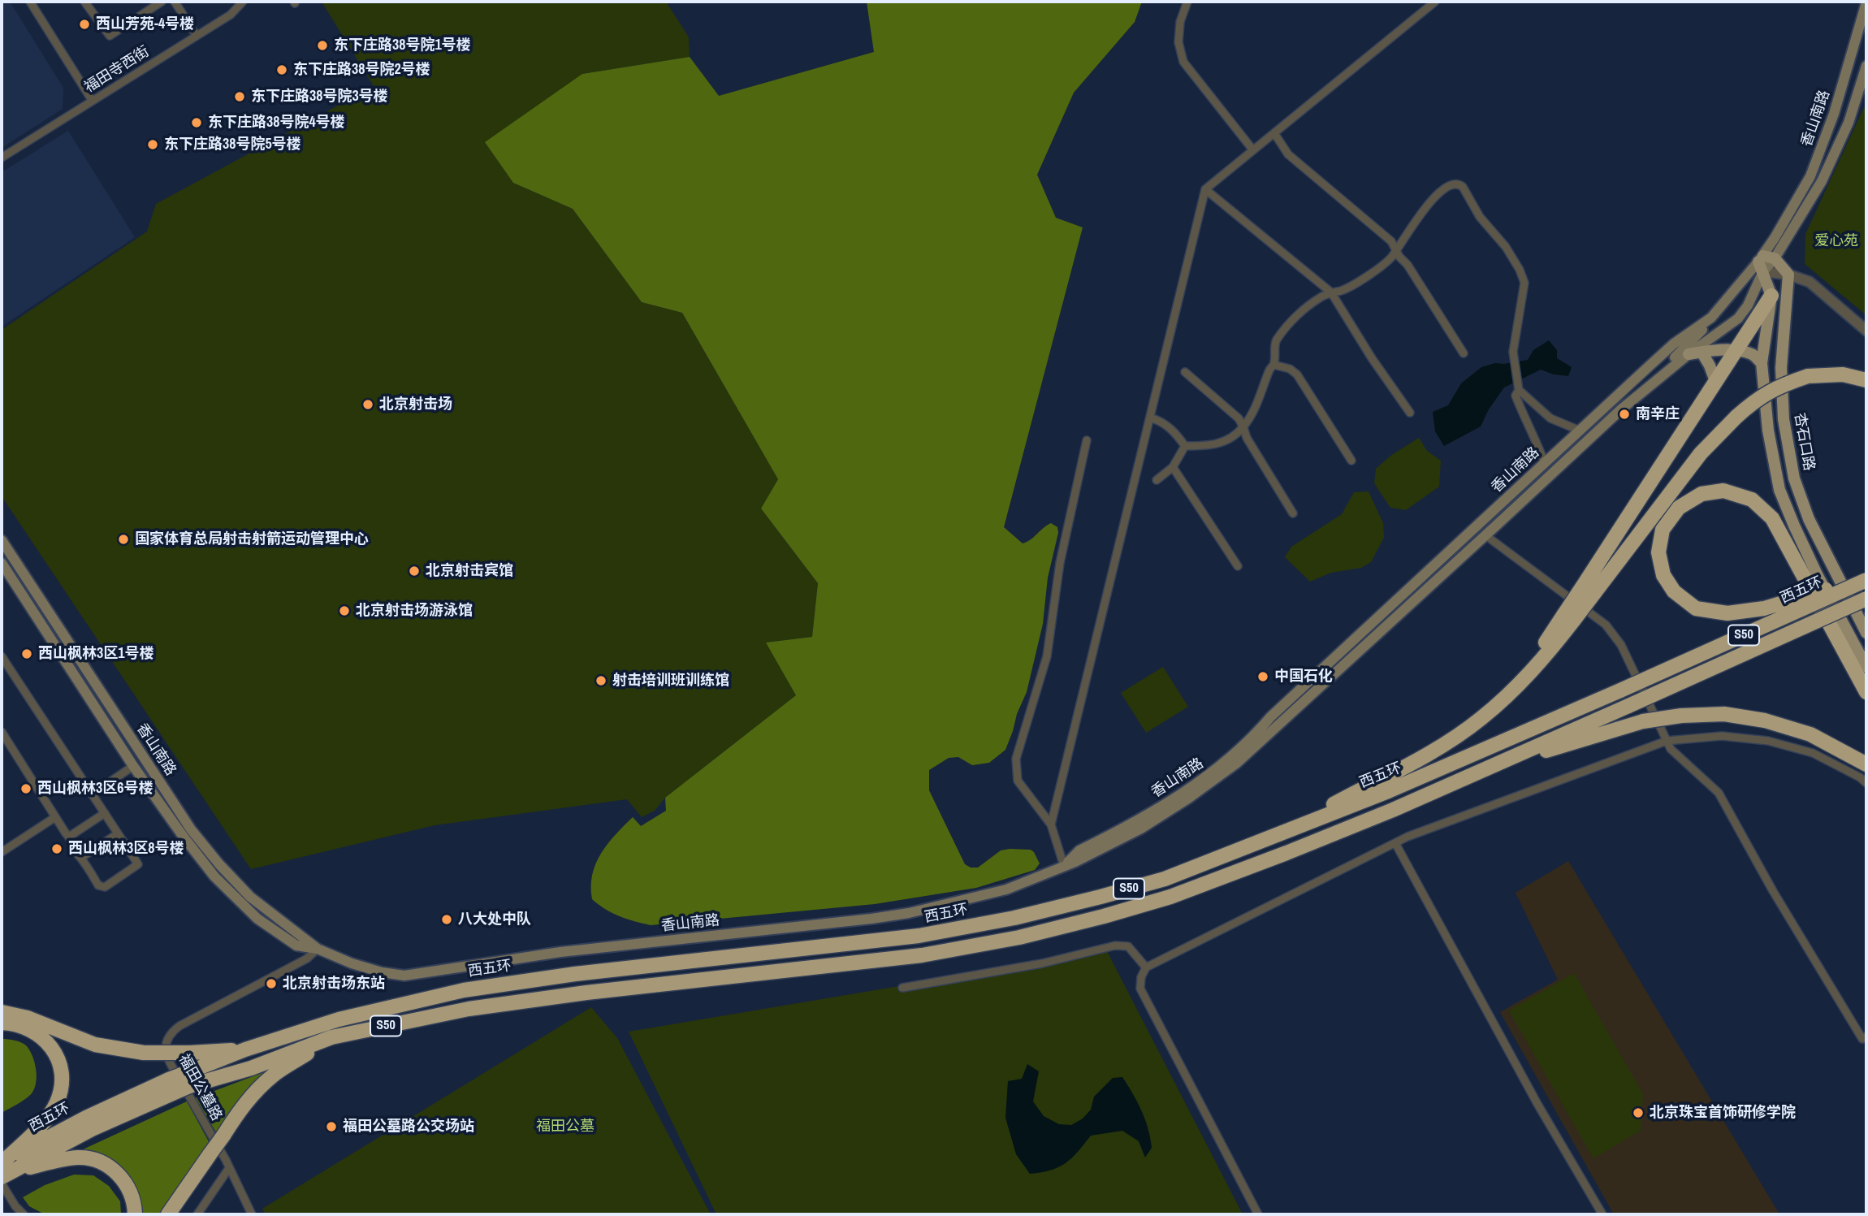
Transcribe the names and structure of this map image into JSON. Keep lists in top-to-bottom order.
{
  "streets": {
    "highway": ["西五环", "S50"],
    "main road": ["香山南路", "杏石口路"],
    "street": ["福田寺西街", "福田公墓路"]
  },
  "crossings": [
    ["香山南路", "福田公墓路"]
  ],
  "parks": ["爱心苑", "福田公墓"],
  "places": [
    "西山芳苑-4号楼",
    "东下庄路38号院1号楼",
    "东下庄路38号院2号楼",
    "东下庄路38号院3号楼",
    "东下庄路38号院4号楼",
    "东下庄路38号院5号楼",
    "北京射击场",
    "南辛庄",
    "国家体育总局射击射箭运动管理中心",
    "北京射击宾馆",
    "北京射击场游泳馆",
    "西山枫林3区1号楼",
    "中国石化",
    "射击培训班训练馆",
    "西山枫林3区6号楼",
    "西山枫林3区8号楼",
    "八大处中队",
    "北京射击场东站",
    "北京珠宝首饰研修学院",
    "福田公墓路公交场站"
  ]
}
